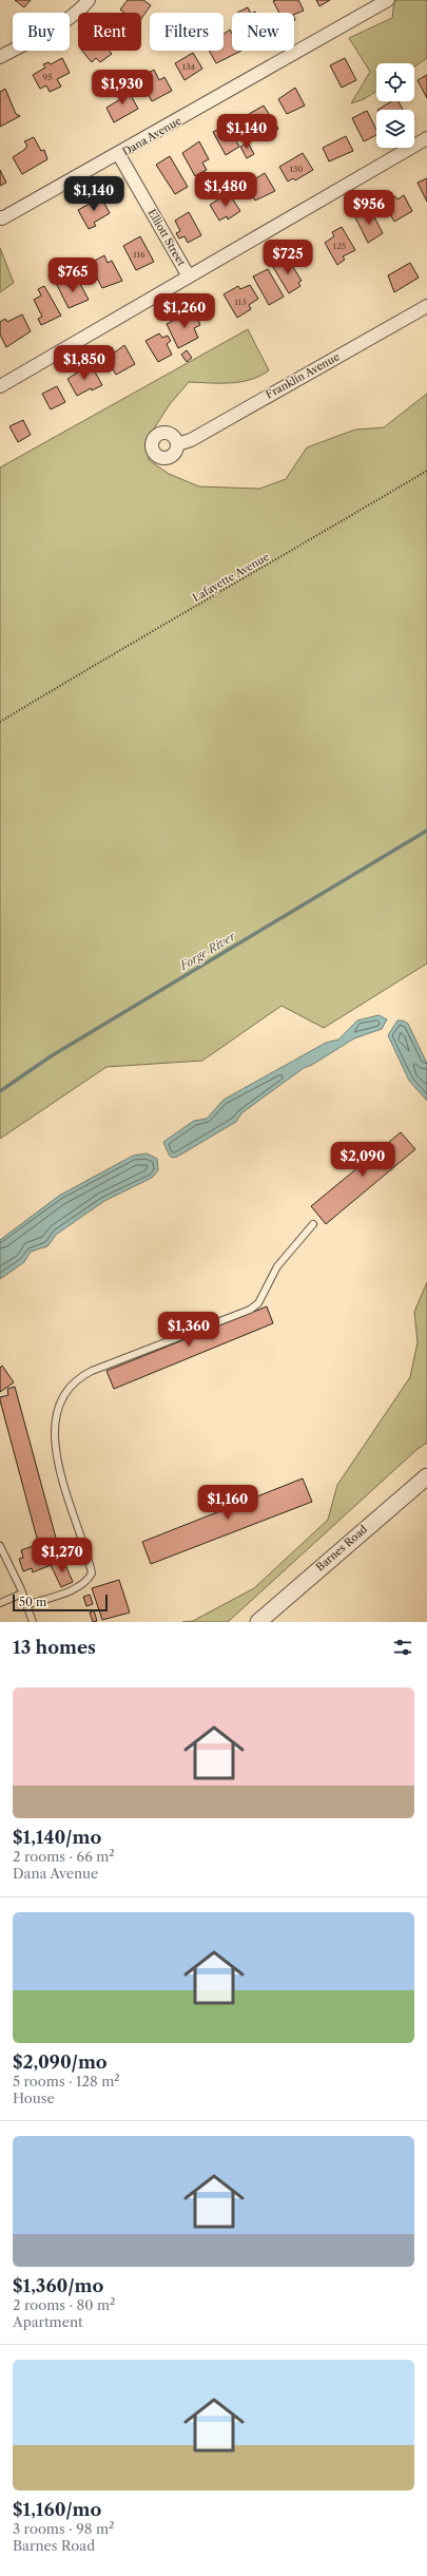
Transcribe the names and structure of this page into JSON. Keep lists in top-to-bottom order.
{
  "streets": {
    "street": [
      "Dana Avenue",
      "Elliott Street",
      "Franklin Avenue",
      "Barnes Road"
    ],
    "path": ["Lafayette Avenue"]
  },
  "crossings": [
    ["Dana Avenue", "Elliott Street"]
  ],
  "water": ["Forge River"],
  "house_numbers": [
    "134",
    "95",
    "130",
    "125",
    "116",
    "113"
  ],
  "scale_bar": "50 m",
  "page": {
    "chip": [
      "Buy",
      "Rent",
      "Filters",
      "New"
    ],
    "price": [
      "$1,930",
      "$1,140",
      "$1,480",
      "$1,140",
      "$956",
      "$725",
      "$765",
      "$1,260",
      "$1,850",
      "$2,090",
      "$1,360",
      "$1,160",
      "$1,270"
    ],
    "scale": "50 m",
    "heading": "13 homes",
    "list": [
      {
        "name": "$1,140/mo",
        "note": "2 rooms · 66 m² · Dana Avenue"
      },
      {
        "name": "$2,090/mo",
        "note": "5 rooms · 128 m² · House"
      },
      {
        "name": "$1,360/mo",
        "note": "2 rooms · 80 m² · Apartment"
      },
      {
        "name": "$1,160/mo",
        "note": "3 rooms · 98 m² · Barnes Road"
      }
    ]
  }
}
